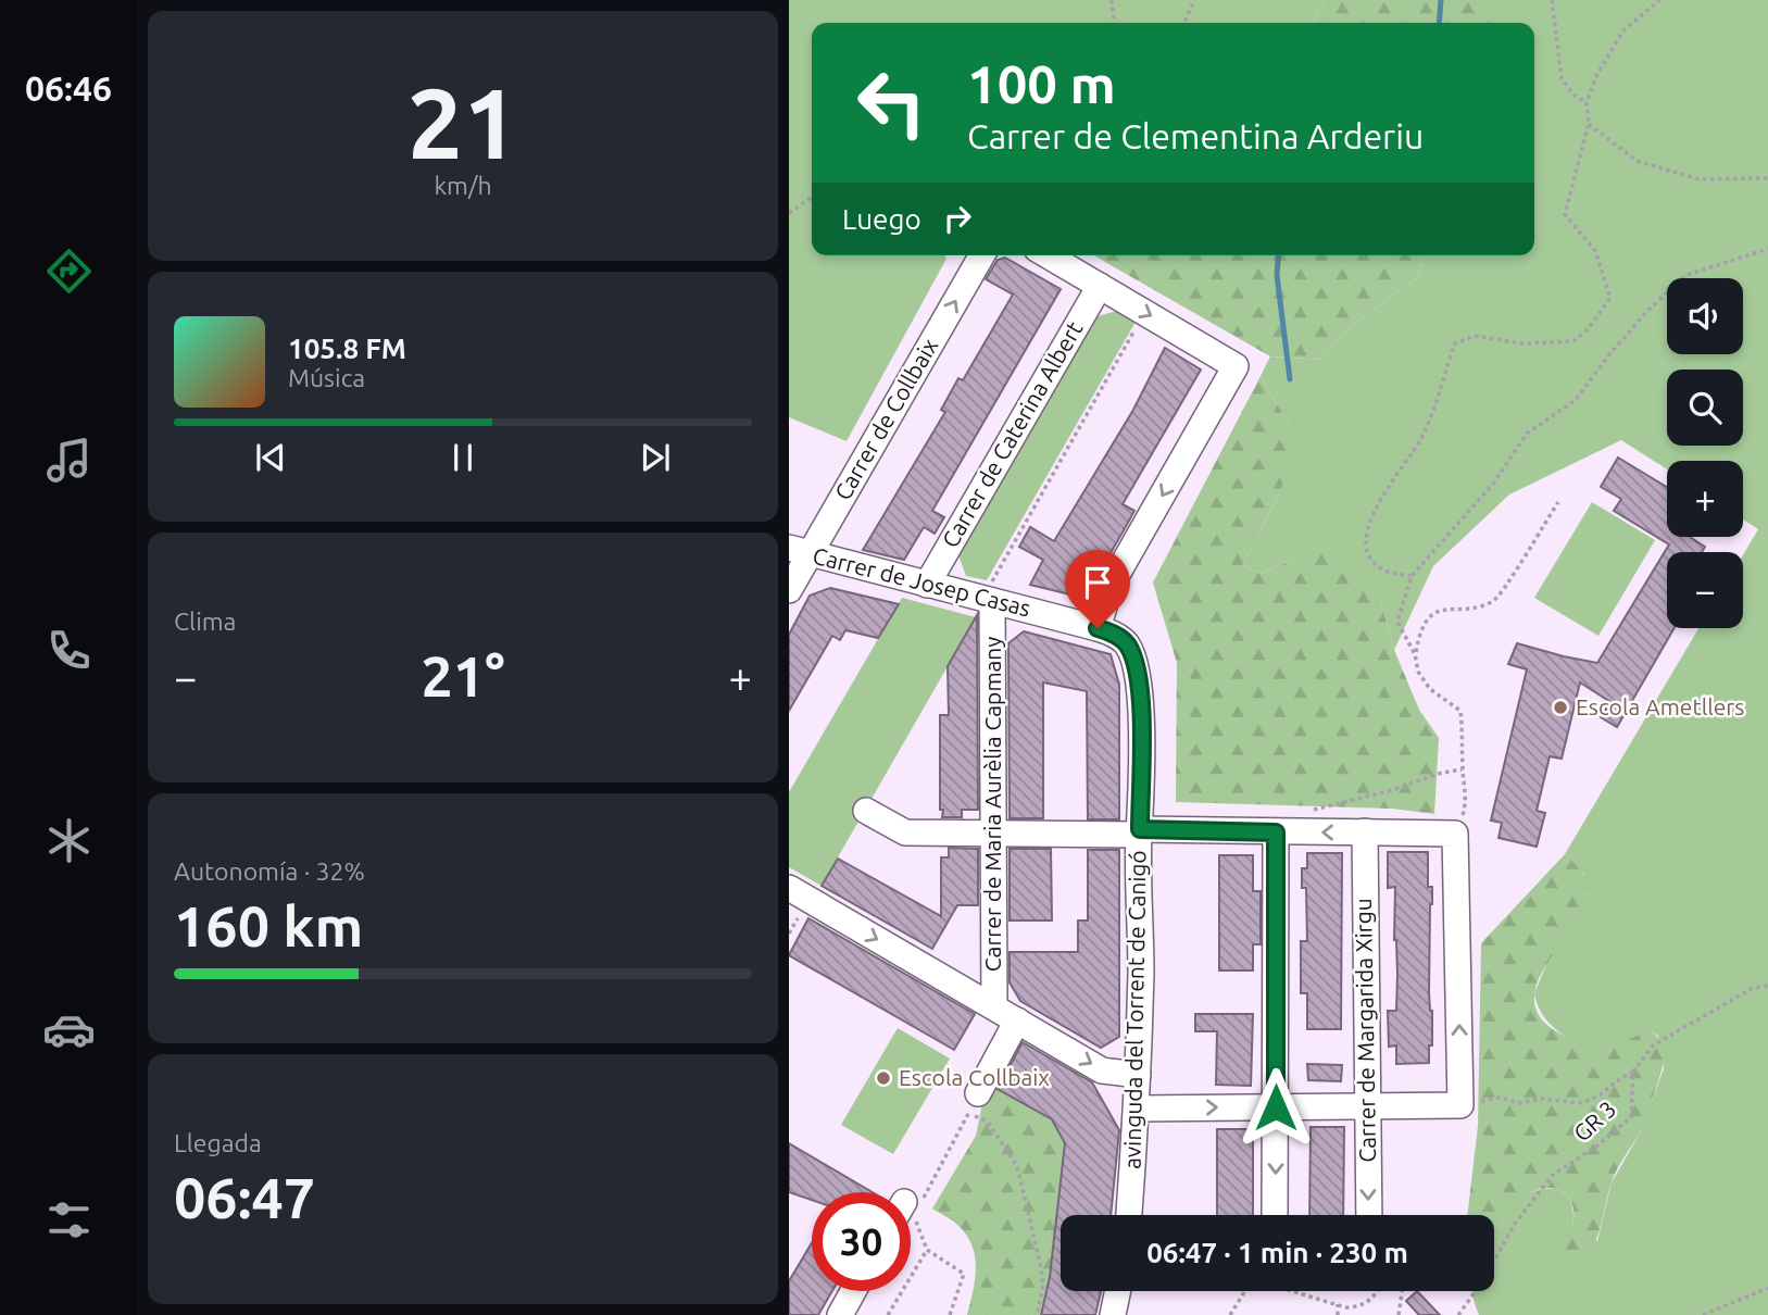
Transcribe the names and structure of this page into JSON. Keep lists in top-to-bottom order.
{
  "streets": {
    "street": [
      "Carrer de Collbaix",
      "Carrer de Caterina Albert",
      "Carrer de Josep Casas",
      "Carrer de Maria Aurèlia Capmany",
      "avinguda del Torrent de Canigó",
      "Carrer de Margarida Xirgu"
    ],
    "path": ["GR 3"]
  },
  "crossings": [
    ["Carrer de Collbaix", "Carrer de Josep Casas"],
    ["Carrer de Caterina Albert", "Carrer de Josep Casas"],
    ["Carrer de Josep Casas", "Carrer de Maria Aurèlia Capmany"],
    ["Carrer de Josep Casas", "avinguda del Torrent de Canigó"]
  ],
  "one_way": ["Carrer de Collbaix"],
  "places": ["Escola Ametllers", "Escola Collbaix"],
  "page": {
    "tabs": "06:46",
    "tile": [
      ["21", "km/h"],
      "Clima",
      ["Autonomía · 32%", "160 km"],
      ["Llegada", "06:47"]
    ],
    "turn": ["100 m", "Carrer de Clementina Arderiu"],
    "then": "Luego",
    "map_buttons": ["+", "−"],
    "song": ["105.8 FM", "Música"],
    "heat": ["−", "21°", "+"],
    "limit": "30",
    "trip": "06:47 · 1 min · 230 m"
  }
}
